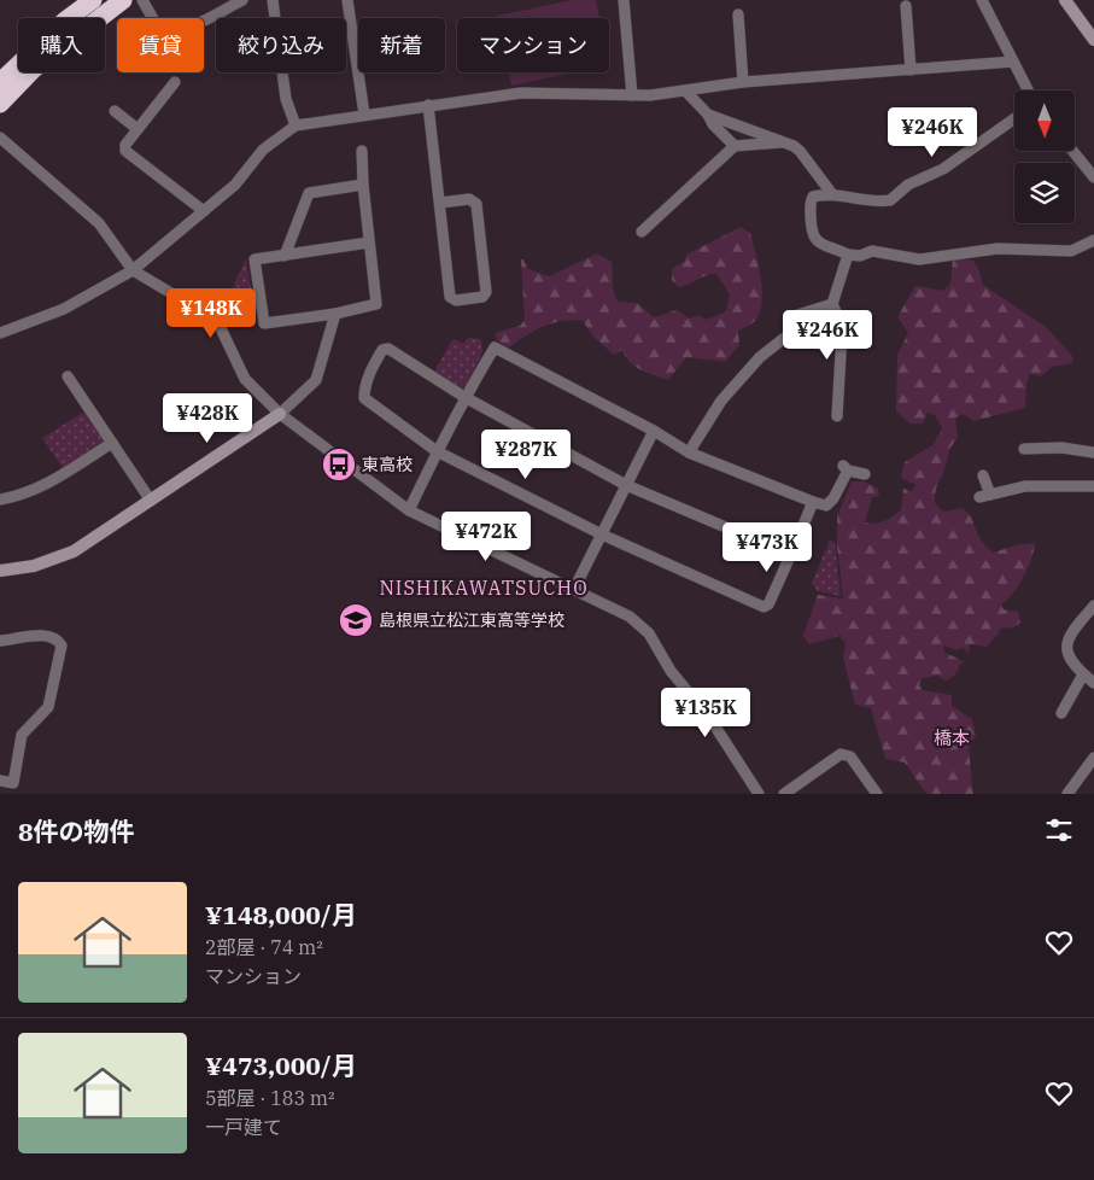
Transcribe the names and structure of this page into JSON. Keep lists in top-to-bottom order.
{
  "districts": ["NISHIKAWATSUCHO", "橋本"],
  "places": {
    "bus stop": ["東高校"],
    "school or university": ["島根県立松江東高等学校"]
  },
  "north": "bottom",
  "page": {
    "chip": [
      "購入",
      "賃貸",
      "絞り込み",
      "新着",
      "マンション"
    ],
    "price": [
      "¥246K",
      "¥148K",
      "¥246K",
      "¥428K",
      "¥287K",
      "¥472K",
      "¥473K",
      "¥135K"
    ],
    "heading": "8件の物件",
    "list": [
      {
        "name": "¥148,000/月",
        "note": "2部屋 · 74 m² · マンション"
      },
      {
        "name": "¥473,000/月",
        "note": "5部屋 · 183 m² · 一戸建て"
      }
    ]
  }
}
